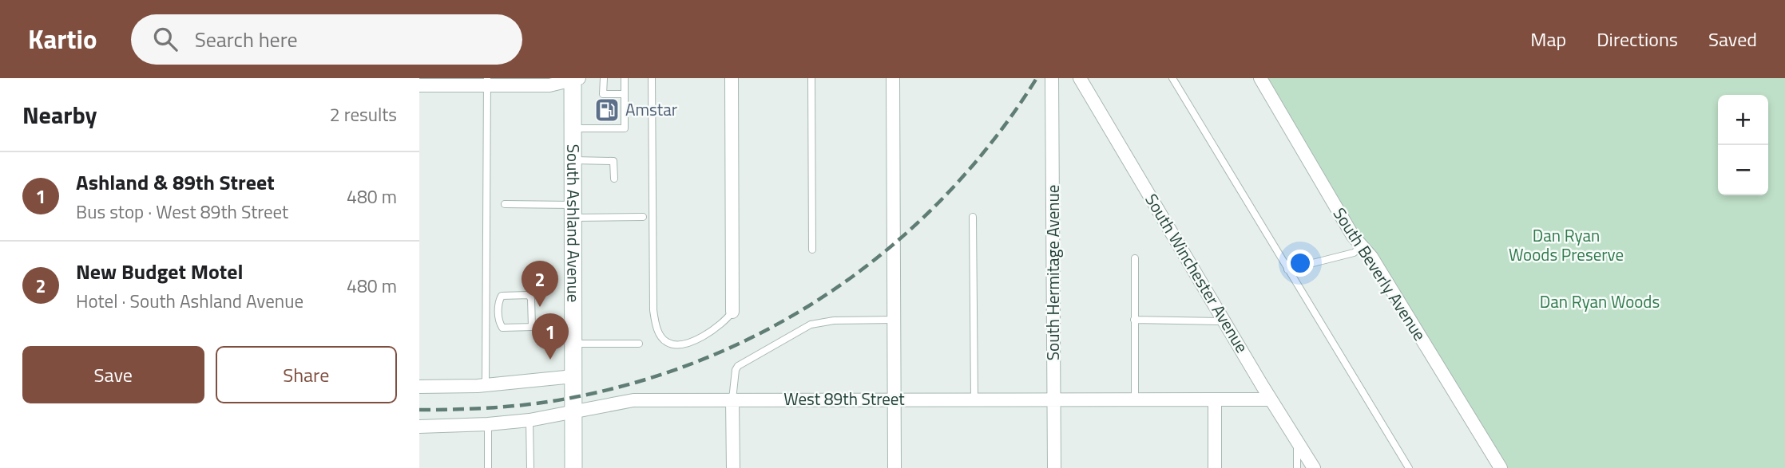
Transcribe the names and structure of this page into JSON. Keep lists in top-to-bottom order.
{
  "streets": {
    "main road": ["South Ashland Avenue"],
    "street": [
      "South Hermitage Avenue",
      "South Winchester Avenue",
      "South Beverly Avenue",
      "West 89th Street"
    ]
  },
  "crossings": [
    ["South Ashland Avenue", "West 89th Street"],
    ["South Hermitage Avenue", "West 89th Street"],
    ["South Winchester Avenue", "West 89th Street"]
  ],
  "parks": ["Dan Ryan Woods Preserve", "Dan Ryan Woods"],
  "places": {
    "fuel station": ["Amstar"]
  },
  "page": {
    "header": "Kartio",
    "search": "Search here",
    "nav": ["Map", "Directions", "Saved"],
    "heading": ["Nearby", "2 results"],
    "map_buttons": ["+", "−"],
    "list": [
      {
        "mark": "1",
        "name": "Ashland & 89th Street",
        "note": "Bus stop · West 89th Street",
        "value": "480 m"
      },
      {
        "mark": "2",
        "name": "New Budget Motel",
        "note": "Hotel · South Ashland Avenue",
        "value": "480 m"
      }
    ],
    "pins": ["2", "1"],
    "buttons": ["Save", "Share"]
  }
}
